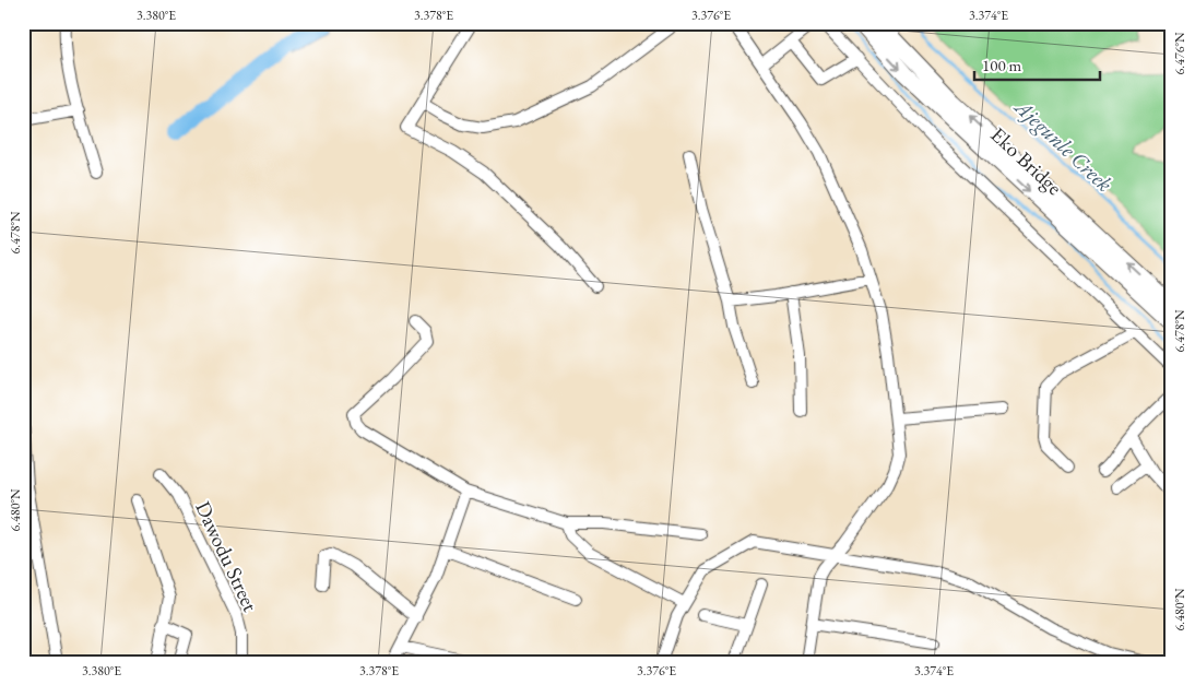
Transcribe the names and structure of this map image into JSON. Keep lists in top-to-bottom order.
{
  "streets": {
    "highway": ["Eko Bridge"],
    "street": ["Dawodu Street"]
  },
  "water": ["Ajegunle Creek"],
  "scale_bar": "100 m",
  "coordinates": [
    "3.380°E",
    "3.378°E",
    "3.376°E",
    "3.374°E",
    "6.476°N",
    "6.478°N",
    "6.480°N"
  ]
}
